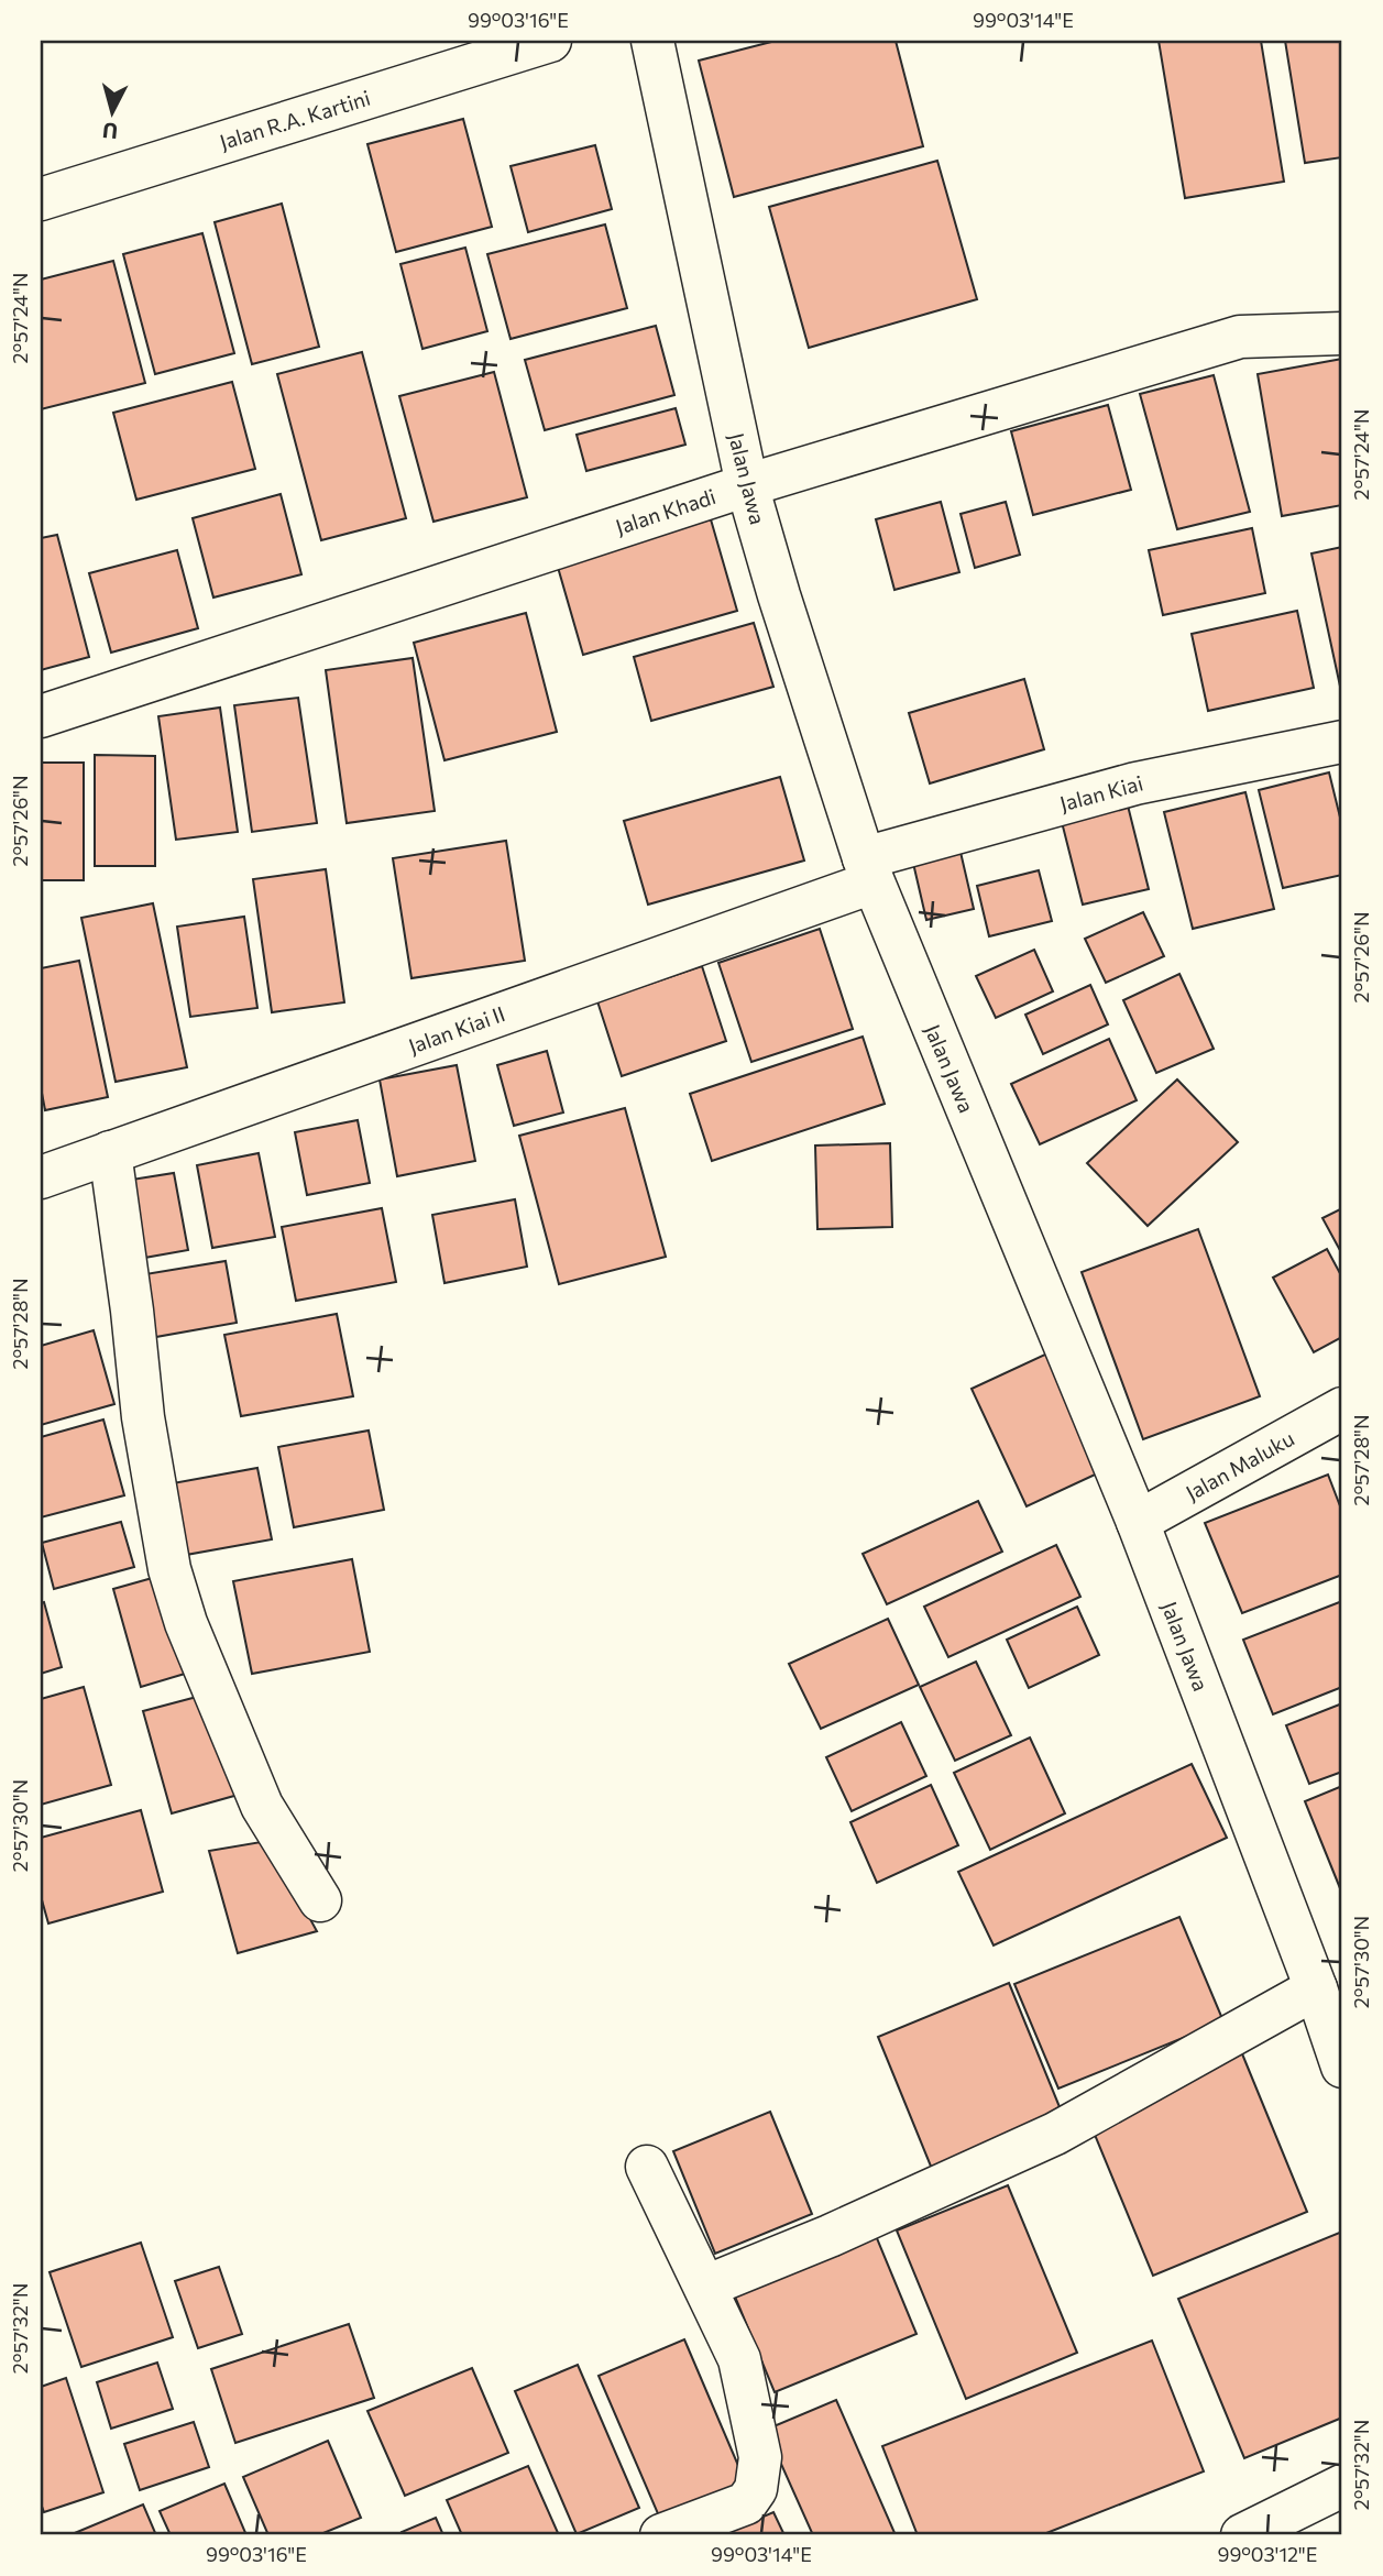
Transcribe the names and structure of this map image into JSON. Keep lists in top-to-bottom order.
{
  "streets": {
    "street": [
      "Jalan R.A. Kartini",
      "Jalan Jawa",
      "Jalan Khadi",
      "Jalan Kiai",
      "Jalan Kiai II",
      "Jalan Maluku"
    ]
  },
  "crossings": [
    ["Jalan Jawa", "Jalan Khadi"],
    ["Jalan Jawa", "Jalan Kiai"],
    ["Jalan Jawa", "Jalan Kiai II"],
    ["Jalan Jawa", "Jalan Maluku"],
    ["Jalan Kiai", "Jalan Kiai II"]
  ],
  "north": "bottom",
  "coordinates": [
    "99°03'16\"E",
    "99°03'14\"E",
    "2°57'24\"N",
    "2°57'26\"N",
    "2°57'28\"N",
    "2°57'30\"N",
    "2°57'32\"N",
    "99°03'12\"E"
  ]
}
